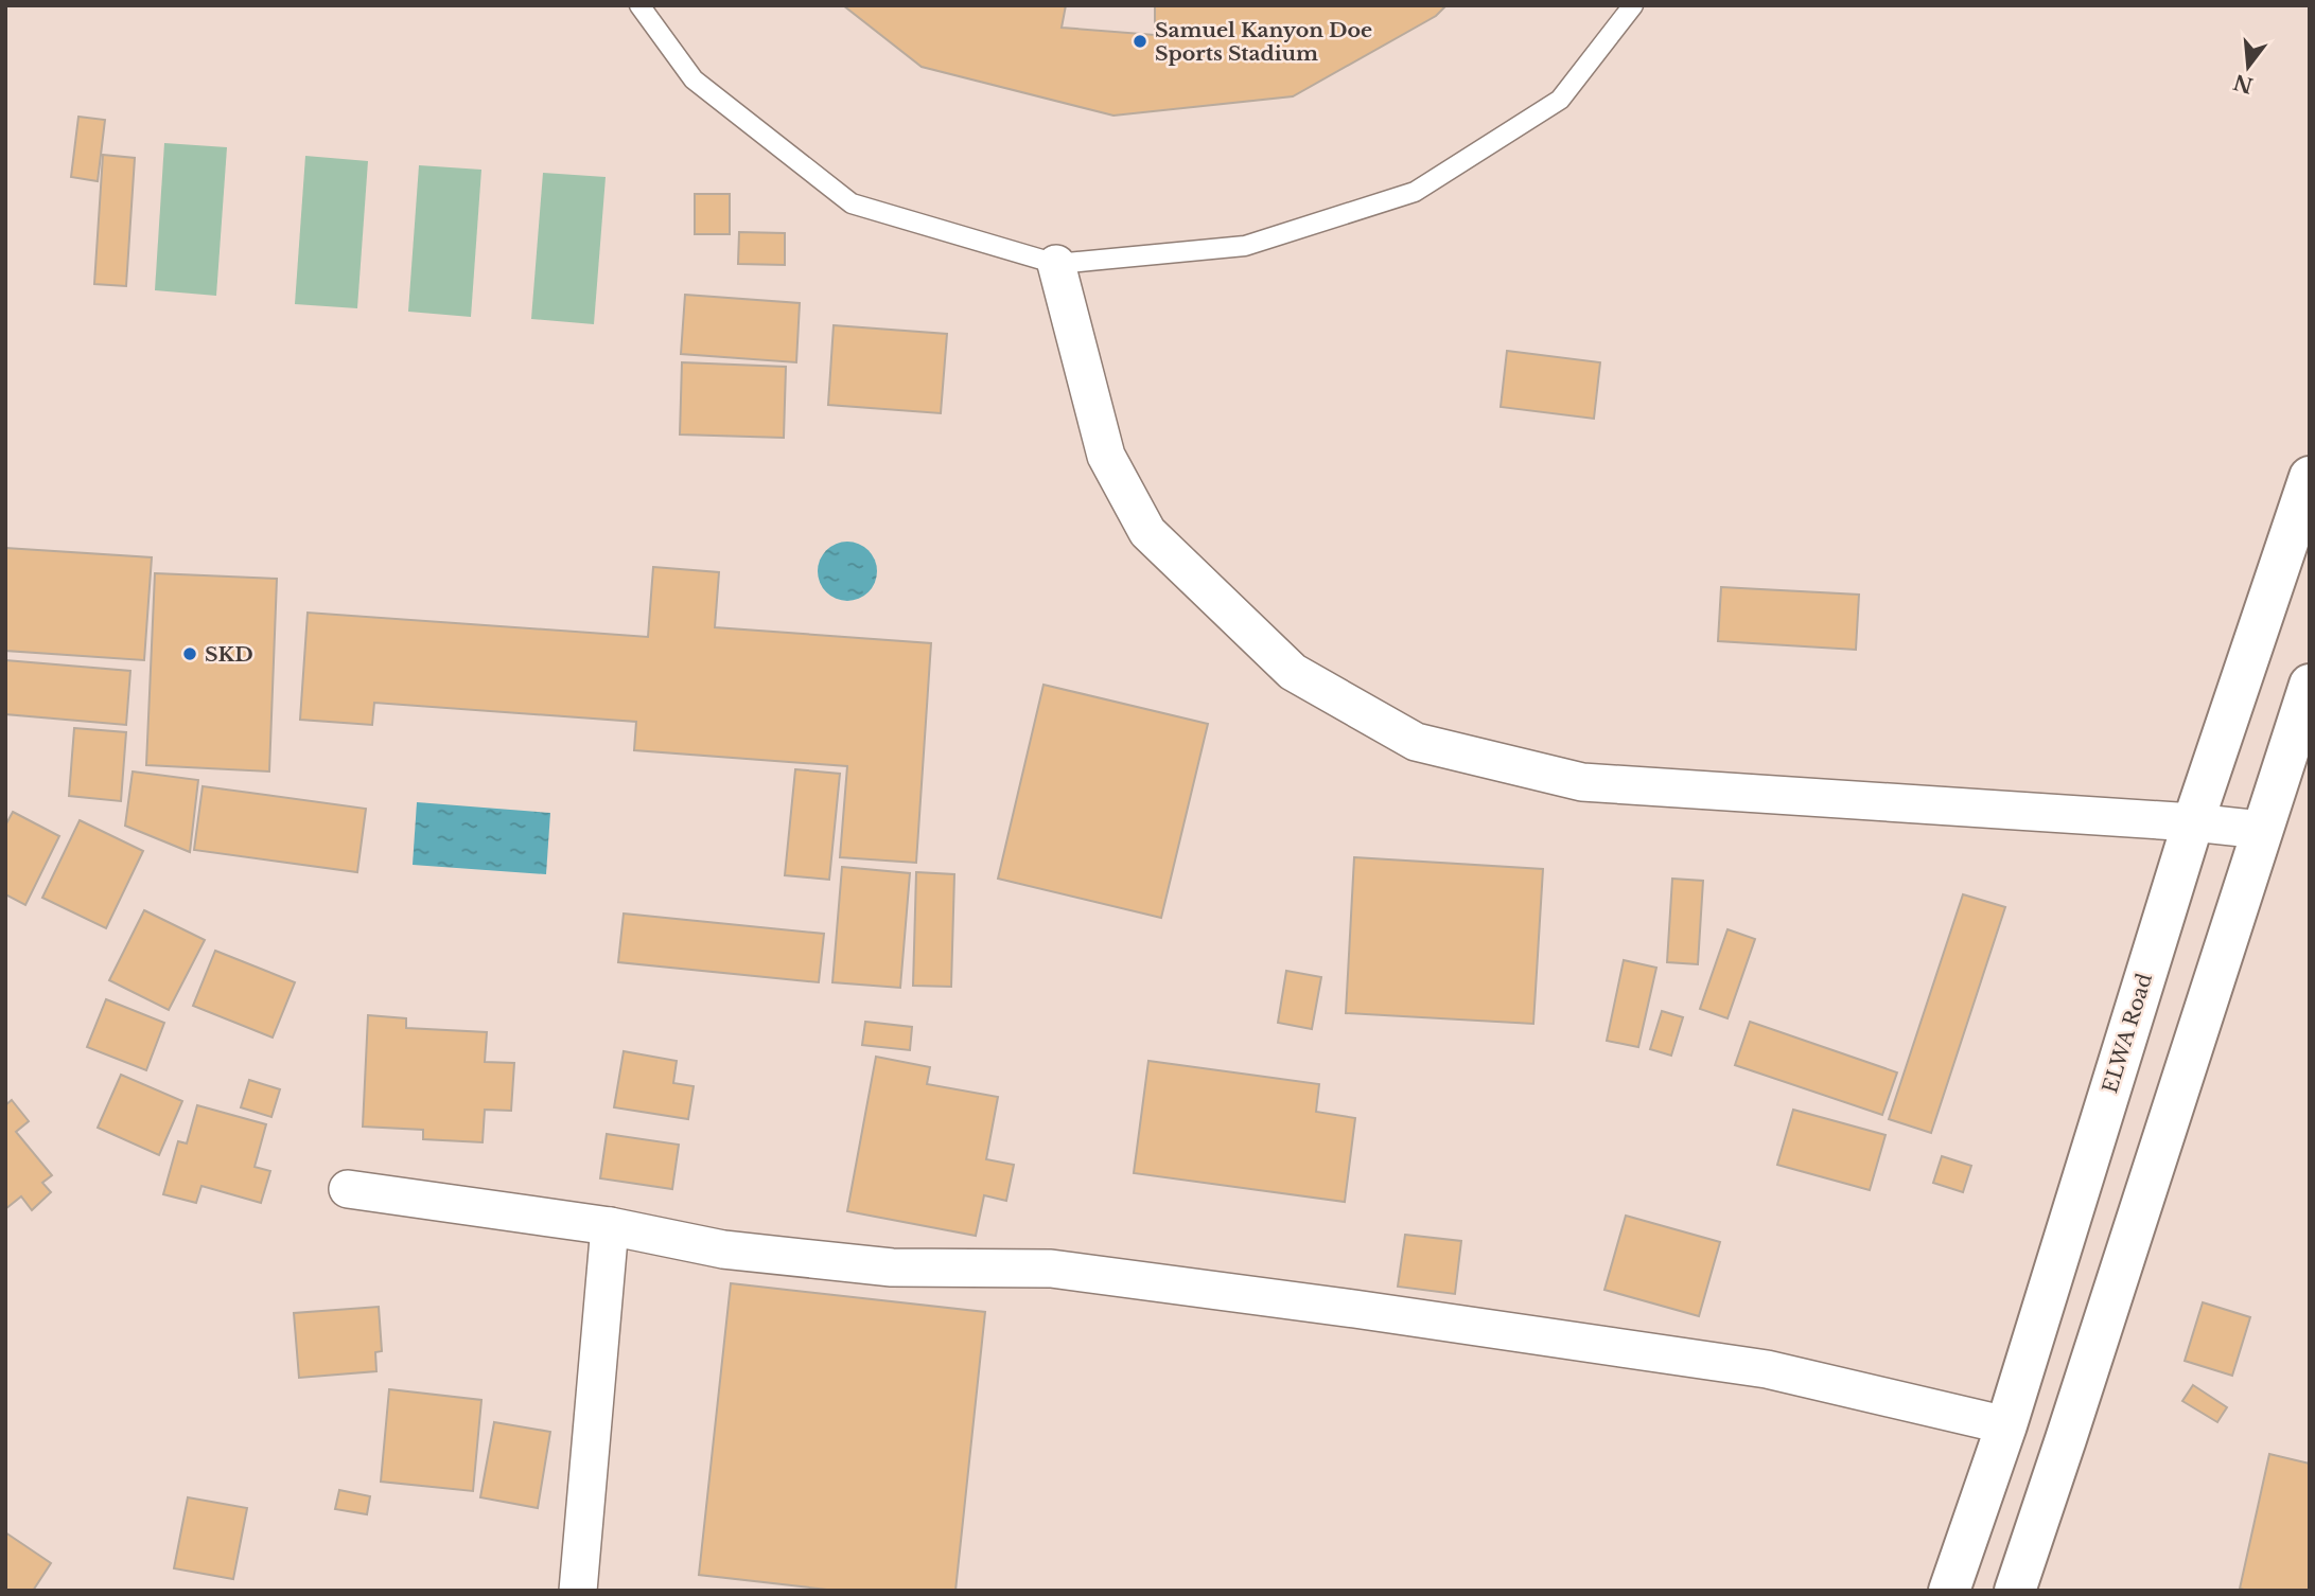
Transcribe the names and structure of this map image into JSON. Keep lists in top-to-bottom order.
{
  "streets": {
    "main road": ["ELWA Road"]
  },
  "places": ["Samuel Kanyon Doe Sports Stadium", "SKD"],
  "north": "bottom"
}
